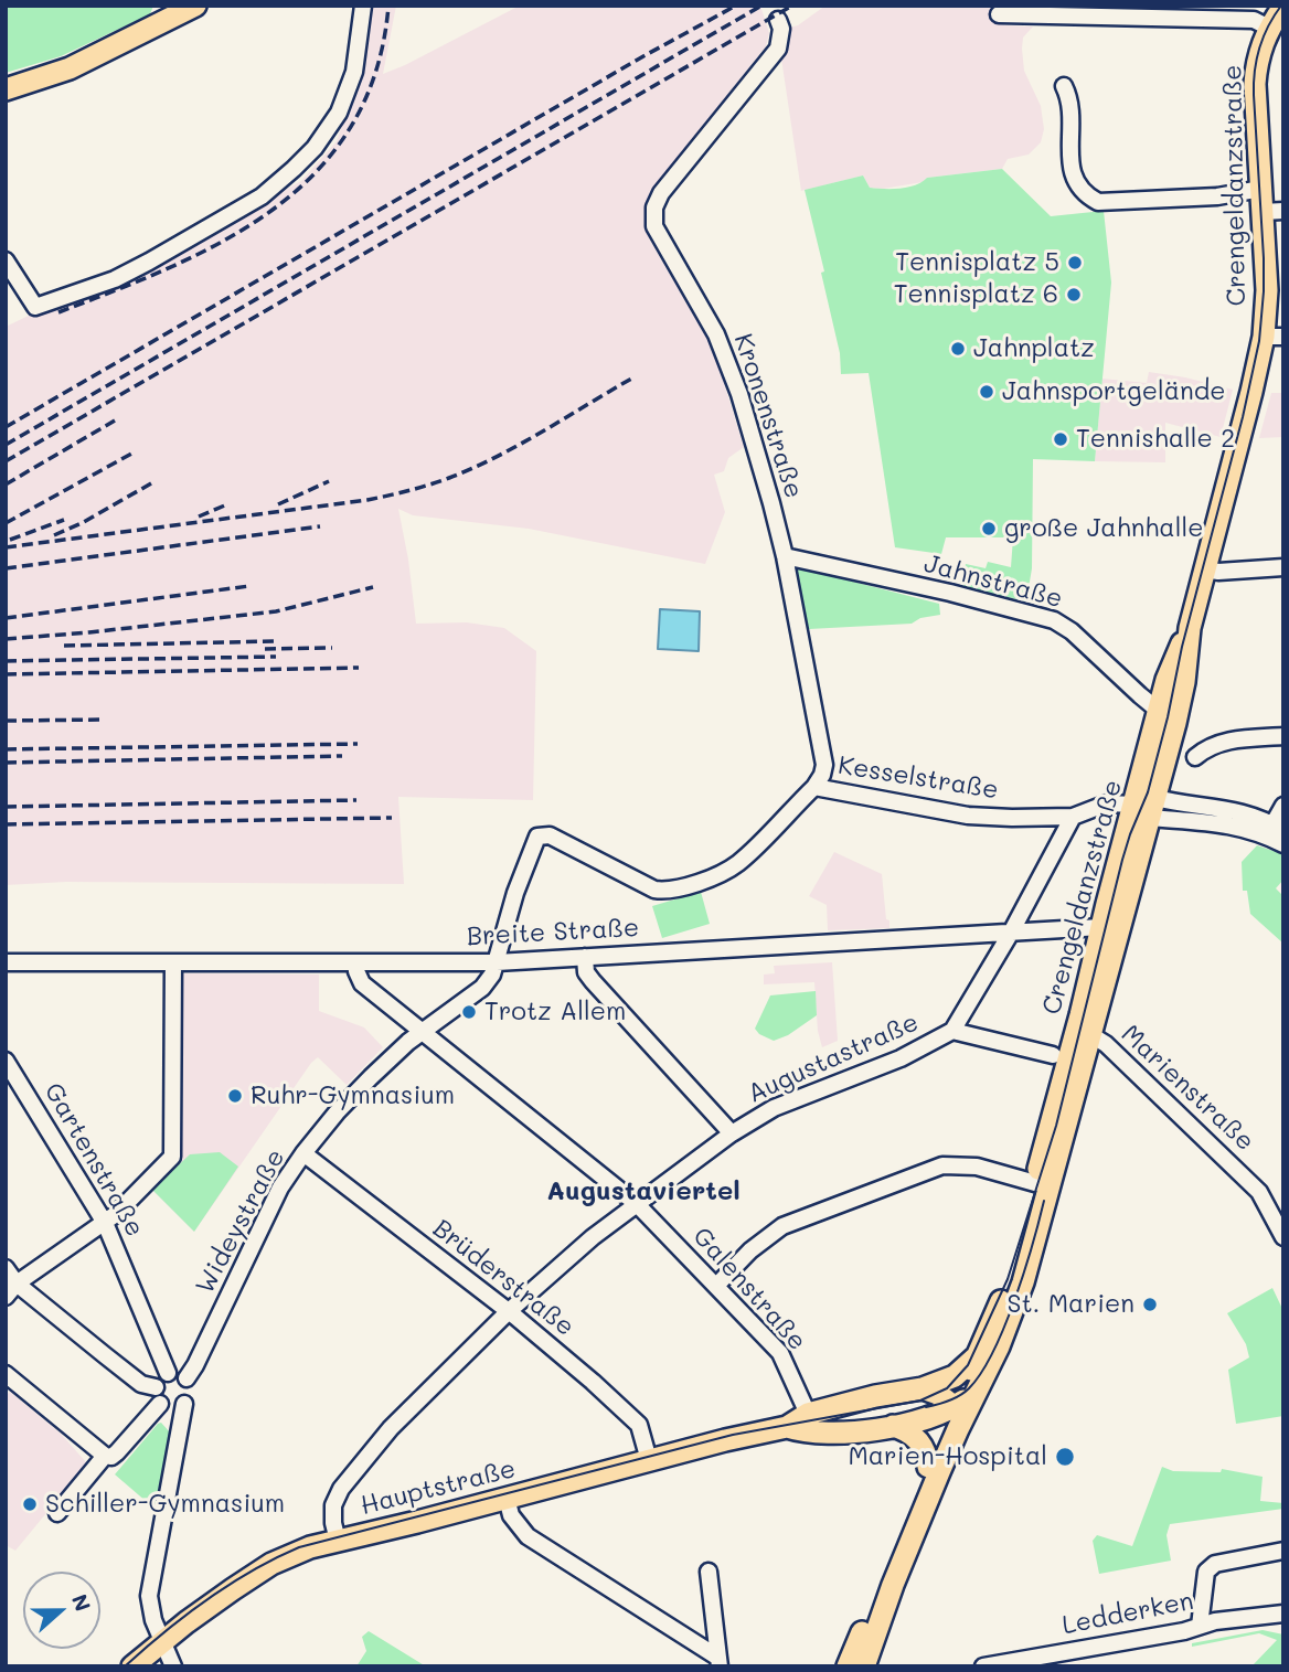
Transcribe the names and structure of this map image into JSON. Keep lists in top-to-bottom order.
{
  "streets": {
    "main road": ["Crengeldanzstraße", "Hauptstraße"],
    "street": [
      "Kronenstraße",
      "Jahnstraße",
      "Kesselstraße",
      "Breite Straße",
      "Augustastraße",
      "Marienstraße",
      "Gartenstraße",
      "Wideystraße",
      "Brüderstraße",
      "Galenstraße",
      "Ledderken"
    ]
  },
  "crossings": [
    ["Crengeldanzstraße", "Jahnstraße"],
    ["Crengeldanzstraße", "Breite Straße"],
    ["Crengeldanzstraße", "Marienstraße"],
    ["Crengeldanzstraße", "Hauptstraße"],
    ["Kronenstraße", "Jahnstraße"],
    ["Kronenstraße", "Kesselstraße"],
    ["Kesselstraße", "Augustastraße"],
    ["Kesselstraße", "Wideystraße"],
    ["Breite Straße", "Augustastraße"],
    ["Breite Straße", "Wideystraße"],
    ["Breite Straße", "Galenstraße"],
    ["Augustastraße", "Brüderstraße"],
    ["Augustastraße", "Galenstraße"],
    ["Augustastraße", "Hauptstraße"],
    ["Gartenstraße", "Wideystraße"],
    ["Wideystraße", "Brüderstraße"],
    ["Wideystraße", "Galenstraße"],
    ["Brüderstraße", "Hauptstraße"],
    ["Galenstraße", "Hauptstraße"]
  ],
  "districts": ["Augustaviertel"],
  "places": [
    "Tennisplatz 5",
    "Tennisplatz 6",
    "Jahnplatz",
    "Jahnsportgelände",
    "Tennishalle 2",
    "große Jahnhalle",
    "Trotz Allem",
    "Ruhr-Gymnasium",
    "St. Marien",
    "Marien-Hospital",
    "Schiller-Gymnasium"
  ],
  "north": "right"
}
